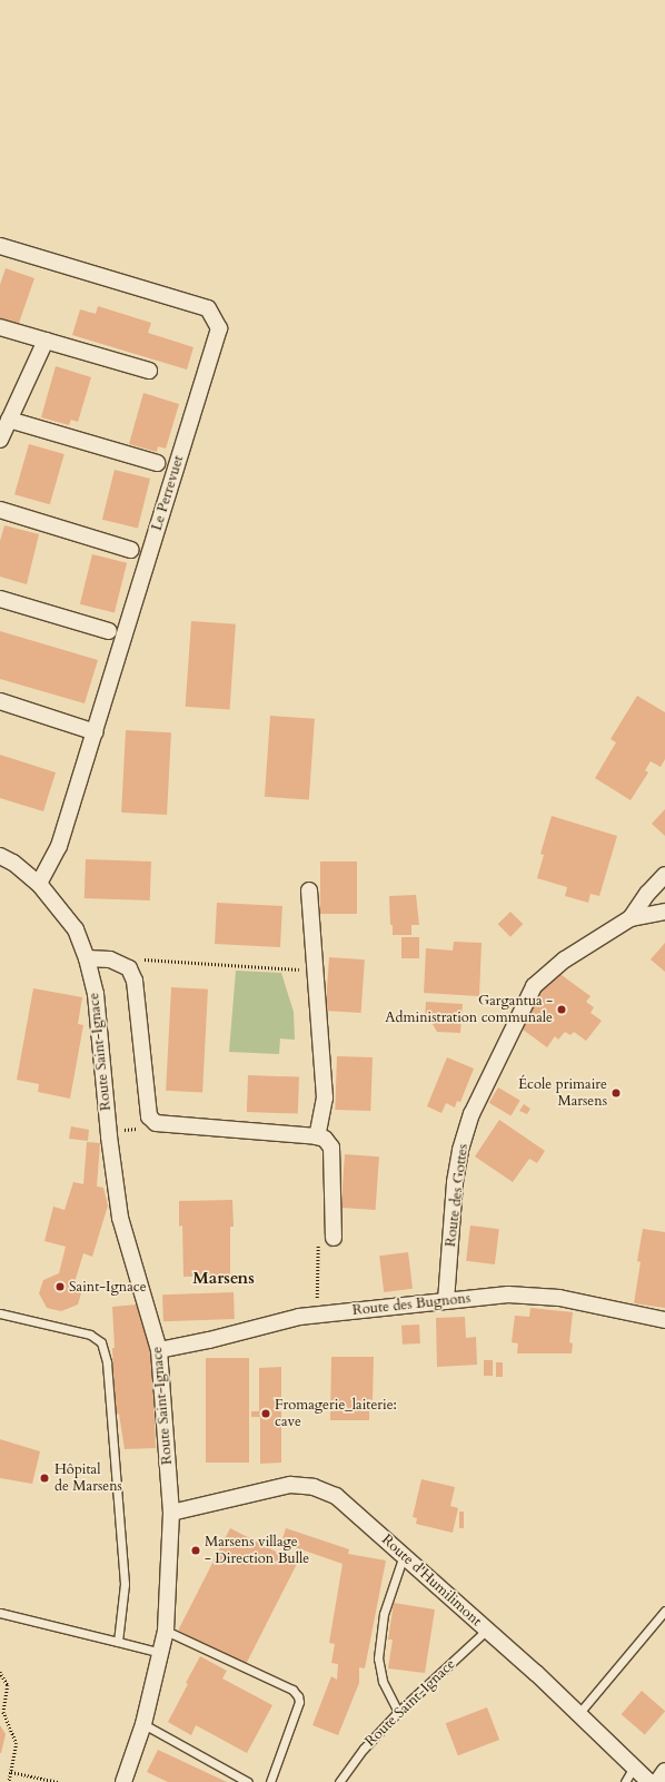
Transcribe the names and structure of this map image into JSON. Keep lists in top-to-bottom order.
{
  "streets": {
    "street": [
      "Le Perrevuet",
      "Route Saint-Ignace",
      "Route des Gottes",
      "Route des Bugnons",
      "Route d'Humilimont"
    ]
  },
  "crossings": [
    ["Le Perrevuet", "Route Saint-Ignace"],
    ["Route Saint-Ignace", "Route des Bugnons"],
    ["Route Saint-Ignace", "Route d'Humilimont"],
    ["Route des Gottes", "Route des Bugnons"]
  ],
  "districts": ["Marsens"],
  "places": [
    "Gargantua - Administration communale",
    "École primaire Marsens",
    "Saint-Ignace",
    "Fromagerie_laiterie: cave",
    "Hôpital de Marsens",
    "Marsens village - Direction Bulle"
  ]
}
